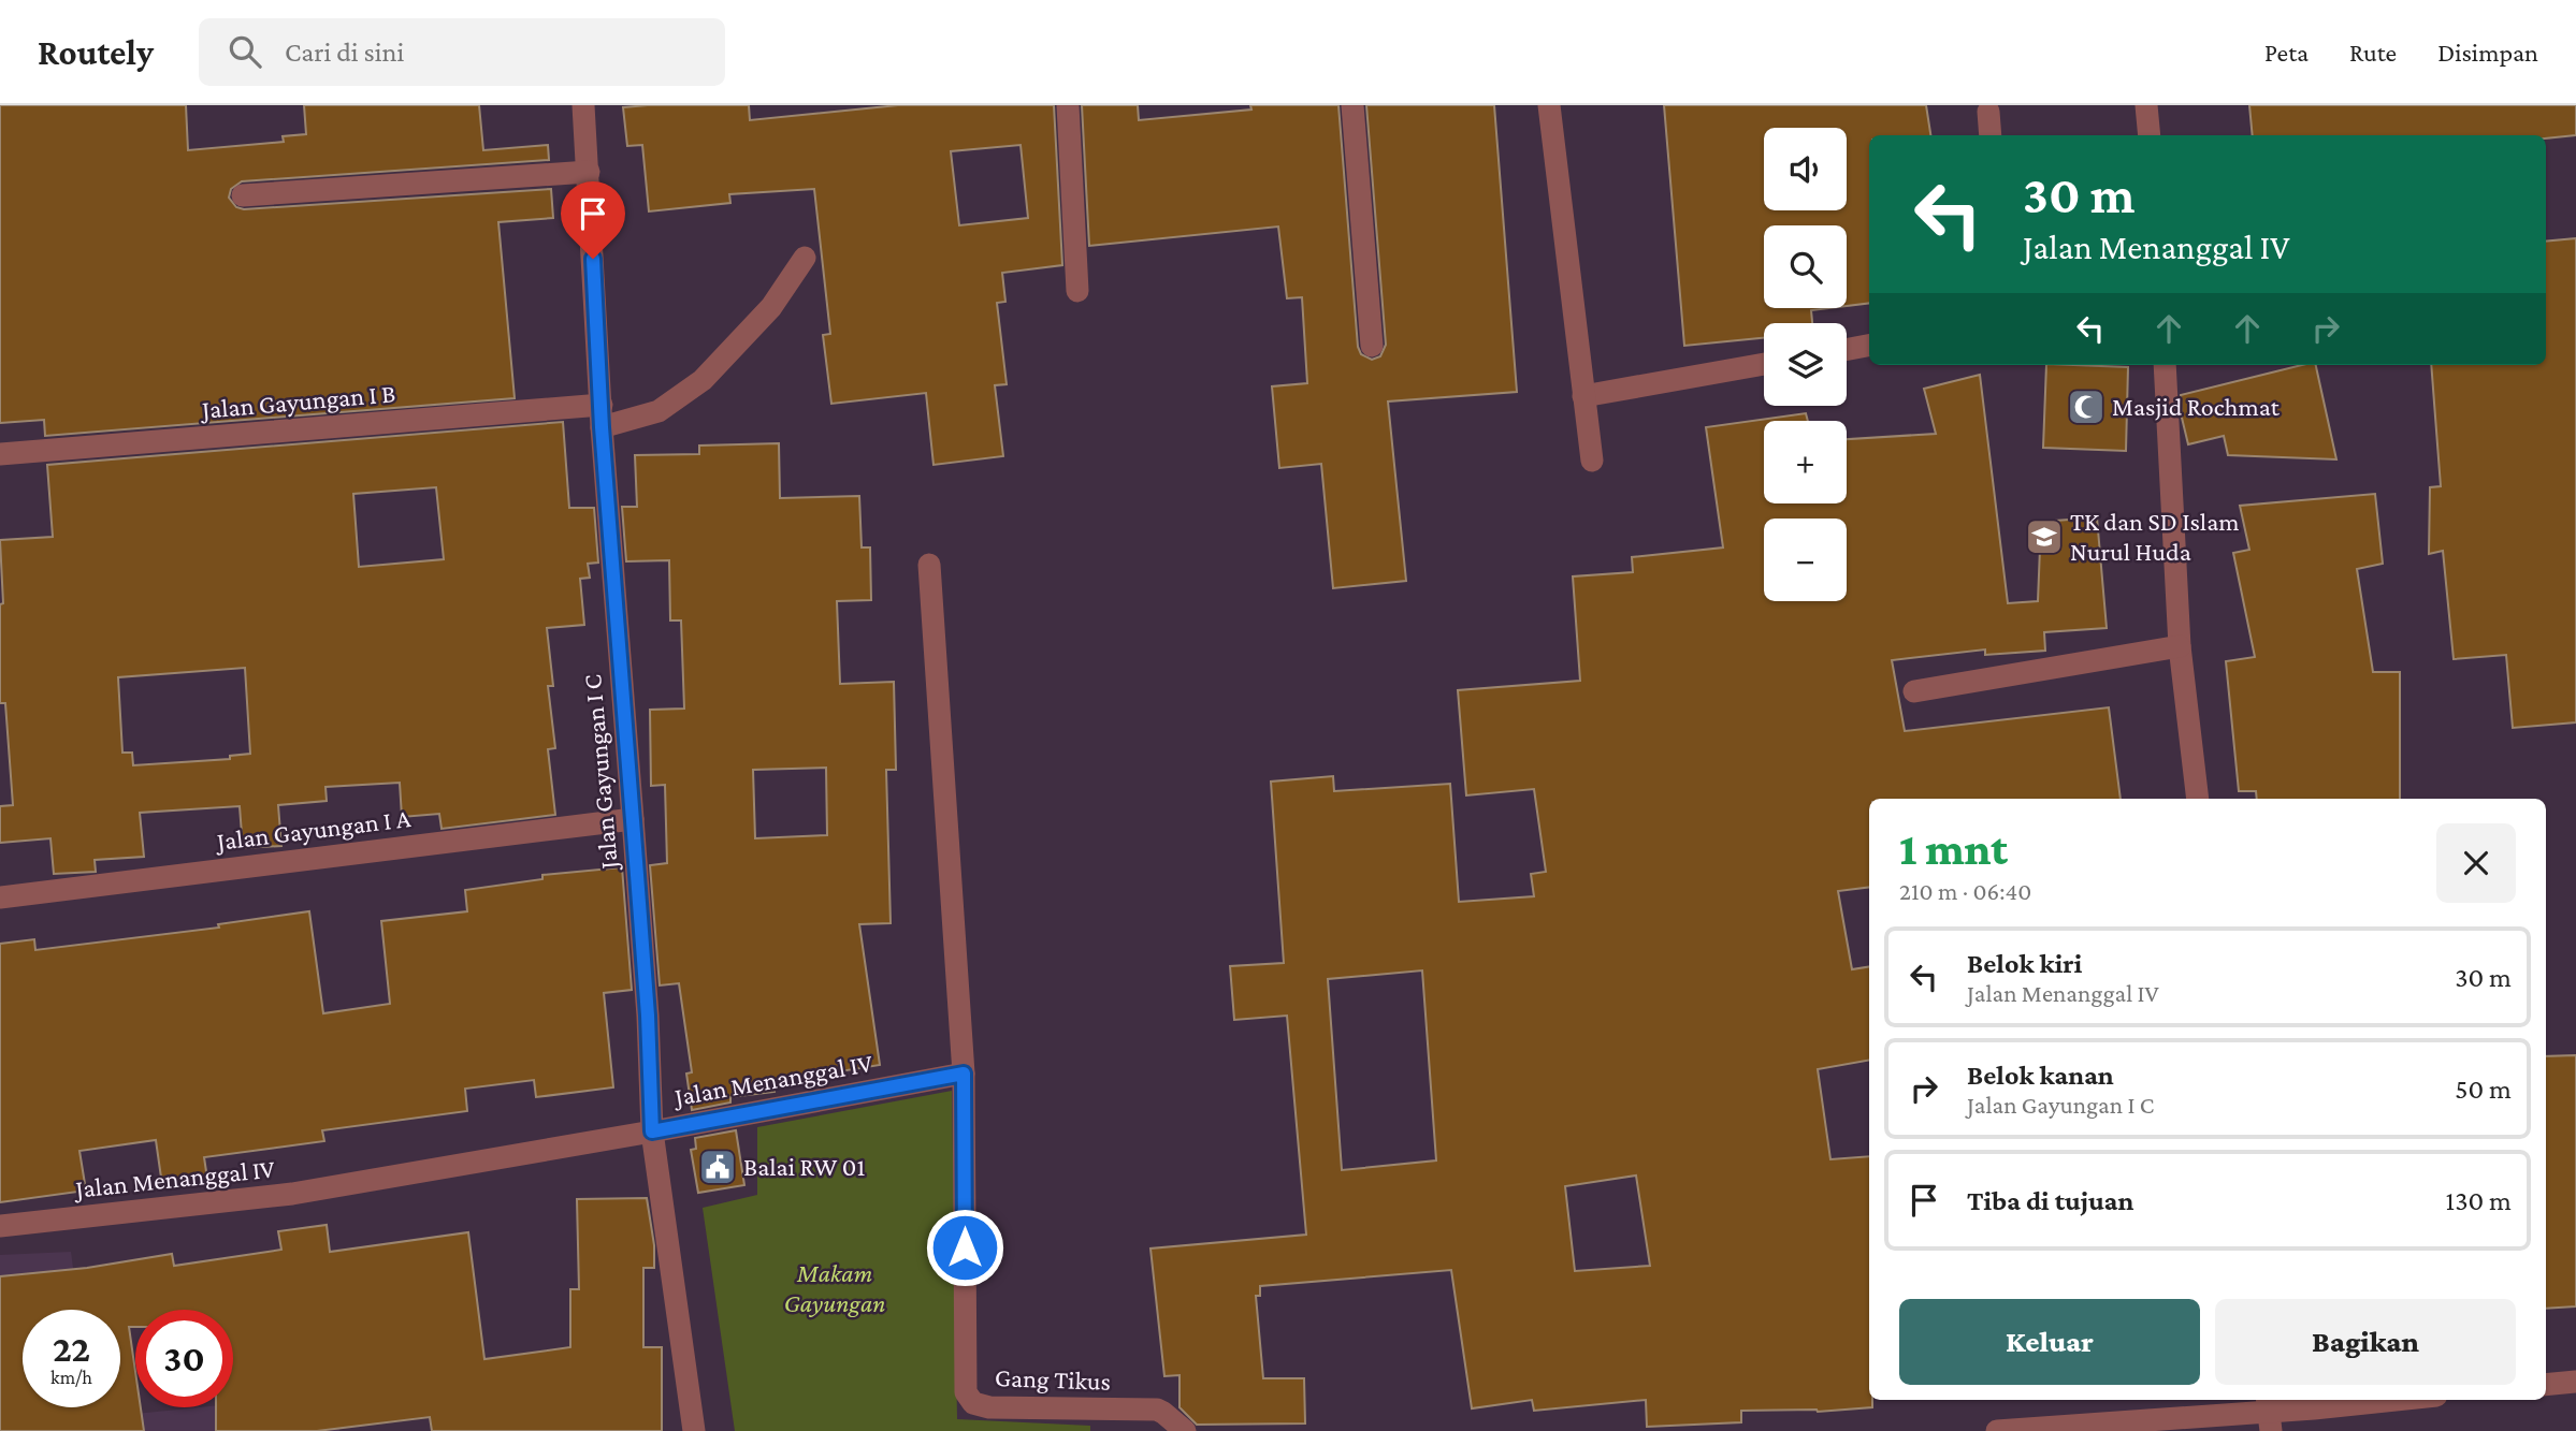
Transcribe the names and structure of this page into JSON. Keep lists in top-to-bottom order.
{
  "streets": {
    "street": [
      "Jalan Gayungan I B",
      "Jalan Gayungan I C",
      "Jalan Gayungan I A",
      "Jalan Menanggal IV",
      "Gang Tikus"
    ]
  },
  "crossings": [
    ["Jalan Gayungan I B", "Jalan Gayungan I C"],
    ["Jalan Gayungan I C", "Jalan Gayungan I A"],
    ["Jalan Gayungan I C", "Jalan Menanggal IV"],
    ["Jalan Menanggal IV", "Gang Tikus"]
  ],
  "parks": ["Makam Gayungan"],
  "places": {
    "mosque": ["Masjid Rochmat"],
    "school or university": ["TK dan SD Islam Nurul Huda"],
    "public building": ["Balai RW 01"]
  },
  "page": {
    "header": "Routely",
    "search": "Cari di sini",
    "nav": ["Peta", "Rute", "Disimpan"],
    "map_buttons": ["+", "−"],
    "turn": ["30 m", "Jalan Menanggal IV"],
    "heading": ["1 mnt", "210 m · 06:40"],
    "list": [
      {
        "name": "Belok kiri",
        "note": "Jalan Menanggal IV",
        "value": "30 m"
      },
      {
        "name": "Belok kanan",
        "note": "Jalan Gayungan I C",
        "value": "50 m"
      },
      {
        "name": "Tiba di tujuan",
        "value": "130 m"
      }
    ],
    "buttons": ["Keluar", "Bagikan"],
    "speed": "22 km/h",
    "limit": "30"
  }
}
